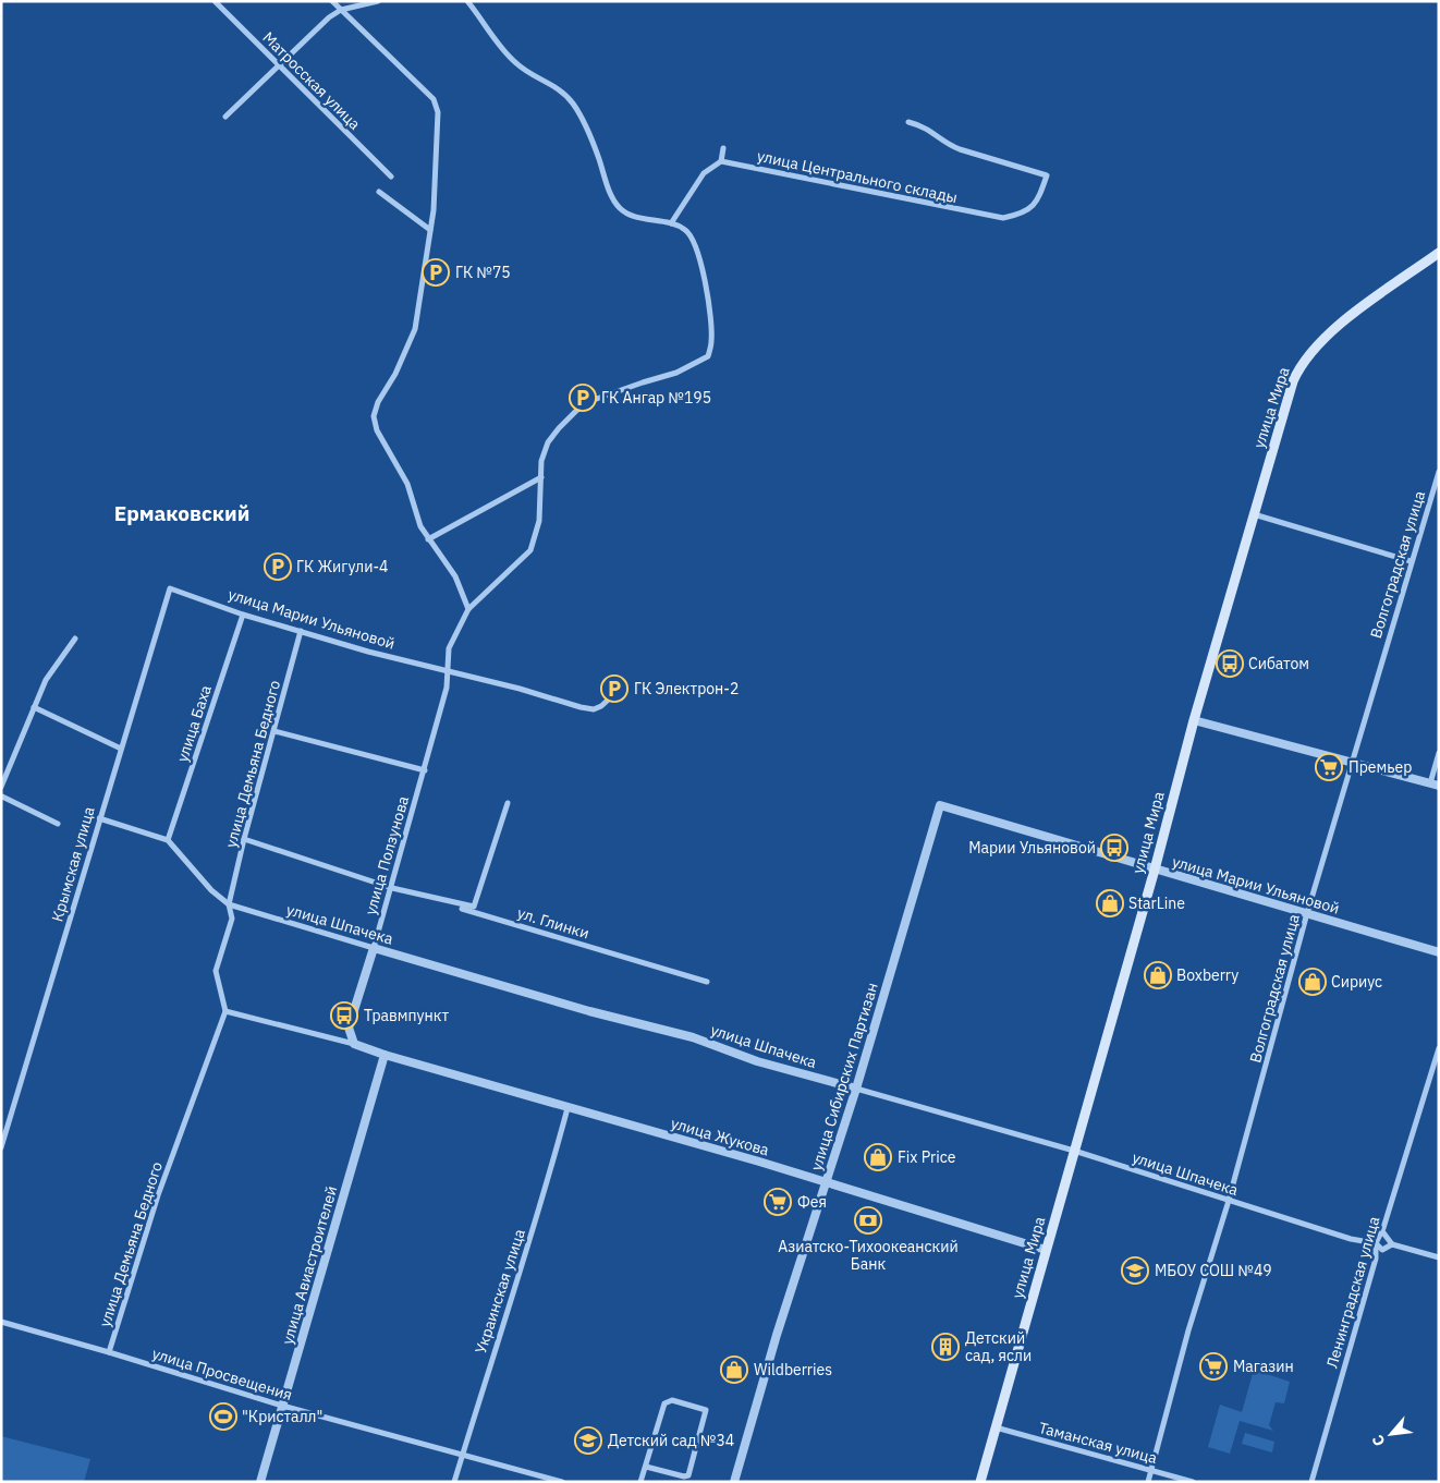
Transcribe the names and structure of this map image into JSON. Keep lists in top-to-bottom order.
{
  "streets": {
    "main road": ["улица Мира"],
    "street": [
      "Матросская улица",
      "улица Центрального склады",
      "Волгоградская улица",
      "улица Марии Ульяновой",
      "улица Баха",
      "улица Демьяна Бедного",
      "улица Ползунова",
      "Крымская улица",
      "ул. Глинки",
      "улица Шпачека",
      "улица Сибирских Партизан",
      "улица Жукова",
      "улица Авиастроителей",
      "Украинская улица",
      "Ленинградская улица",
      "улица Просвещения",
      "Таманская улица"
    ]
  },
  "crossings": [
    ["улица Мира", "улица Марии Ульяновой"],
    ["улица Мира", "улица Шпачека"],
    ["улица Мира", "улица Жукова"],
    ["улица Мира", "Таманская улица"],
    ["Волгоградская улица", "улица Марии Ульяновой"],
    ["Волгоградская улица", "улица Шпачека"],
    ["Волгоградская улица", "Таманская улица"],
    ["улица Марии Ульяновой", "улица Баха"],
    ["улица Марии Ульяновой", "улица Демьяна Бедного"],
    ["улица Марии Ульяновой", "улица Ползунова"],
    ["улица Марии Ульяновой", "Крымская улица"],
    ["улица Марии Ульяновой", "улица Сибирских Партизан"],
    ["улица Баха", "улица Шпачека"],
    ["улица Демьяна Бедного", "улица Шпачека"],
    ["улица Демьяна Бедного", "улица Просвещения"],
    ["улица Ползунова", "ул. Глинки"],
    ["улица Ползунова", "улица Шпачека"],
    ["улица Шпачека", "улица Сибирских Партизан"],
    ["улица Шпачека", "Ленинградская улица"],
    ["улица Сибирских Партизан", "улица Жукова"],
    ["улица Жукова", "улица Авиастроителей"],
    ["улица Жукова", "Украинская улица"],
    ["улица Авиастроителей", "улица Просвещения"],
    ["Украинская улица", "улица Просвещения"]
  ],
  "districts": ["Ермаковский"],
  "places": {
    "parking": [
      "ГК №75",
      "ГК Ангар №195",
      "ГК Жигули-4",
      "ГК Электрон-2"
    ],
    "bus stop": ["Сибатом", "Марии Ульяновой", "Травмпункт"],
    "supermarket": ["Премьер", "Фея", "Магазин"],
    "shop": [
      "StarLine",
      "Boxberry",
      "Сириус",
      "Fix Price",
      "Wildberries"
    ],
    "bank": ["Азиатско-Тихоокеанский Банк"],
    "school or university": ["МБОУ СОШ №49", "Детский сад №34"],
    "building": ["Детский сад, ясли"],
    "sports": ["\"Кристалл\""]
  },
  "north": "bottom left"
}
